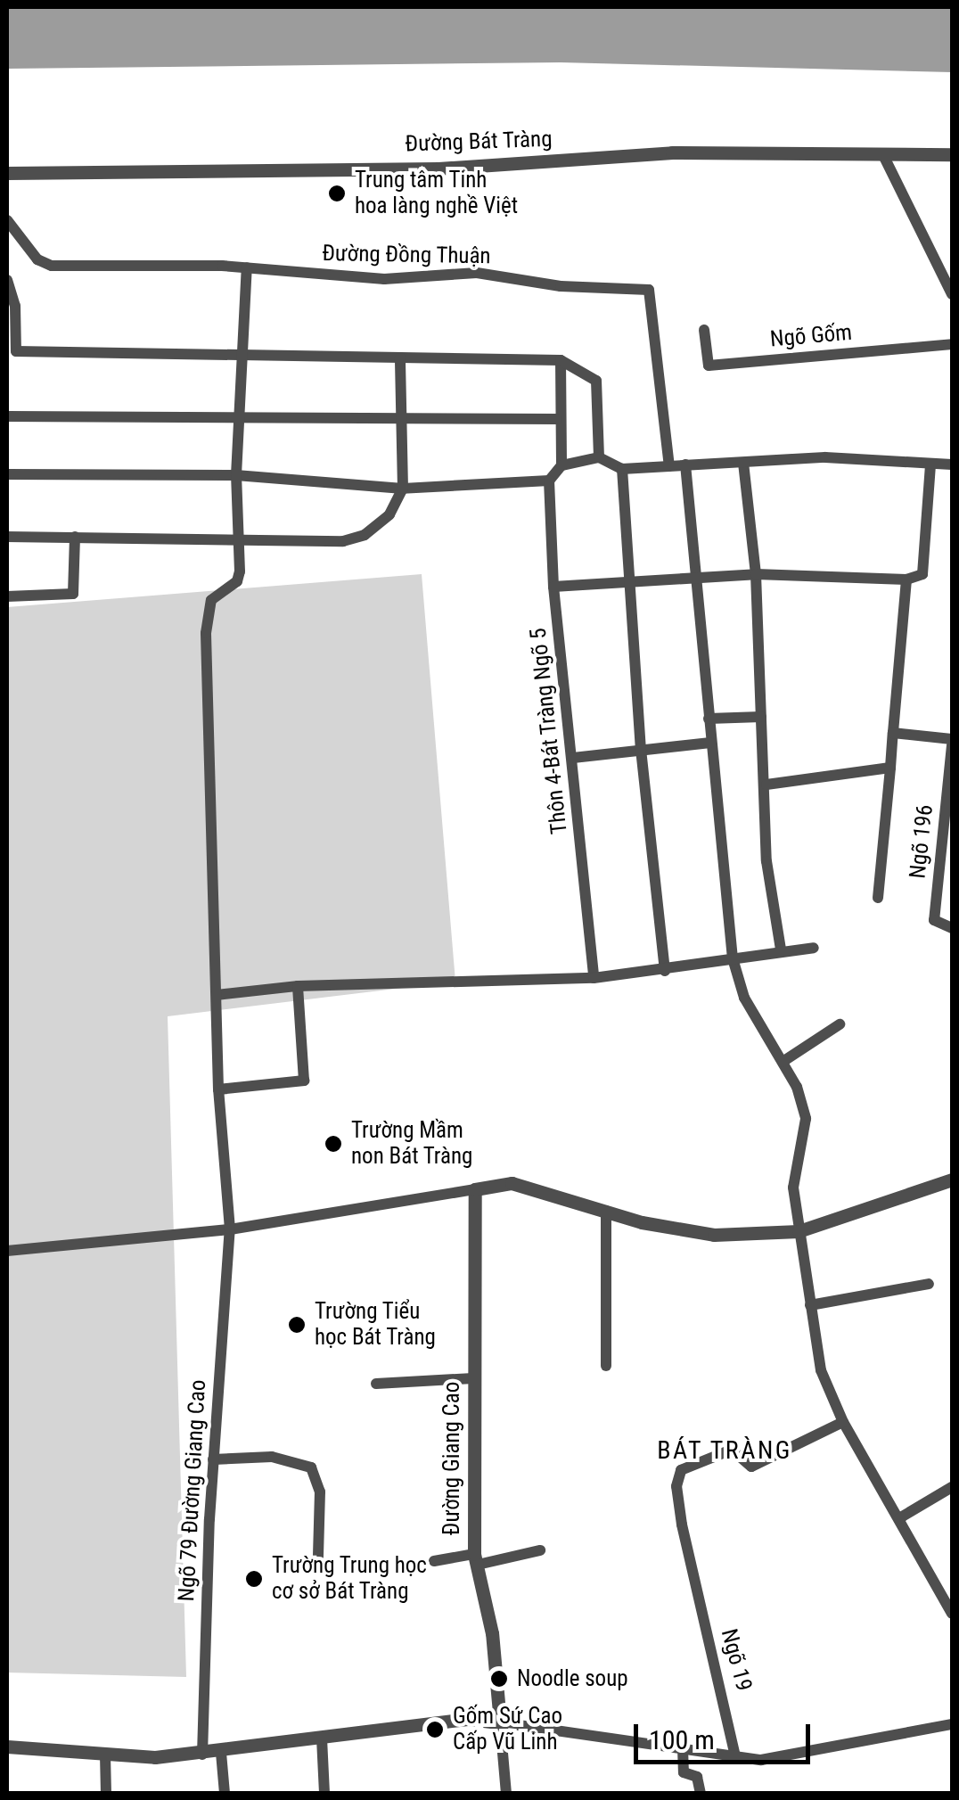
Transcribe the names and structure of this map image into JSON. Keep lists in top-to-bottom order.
{
  "streets": {
    "street": [
      "Đường Bát Tràng",
      "Đường Đồng Thuận",
      "Ngõ Gốm",
      "Thôn 4-Bát Tràng Ngõ 5",
      "Ngõ 196",
      "Đường Giang Cao",
      "Ngõ 79 Đường Giang Cao",
      "Ngõ 19"
    ]
  },
  "crossings": [
    ["Đường Đồng Thuận", "Ngõ 79 Đường Giang Cao"]
  ],
  "districts": ["BÁT TRÀNG"],
  "places": [
    "Trung tâm Tinh hoa làng nghề Việt",
    "Trường Mầm non Bát Tràng",
    "Trường Tiểu học Bát Tràng",
    "Trường Trung học cơ sở Bát Tràng",
    "Noodle soup",
    "Gốm Sứ Cao Cấp Vũ Linh"
  ],
  "scale_bar": "100 m"
}
